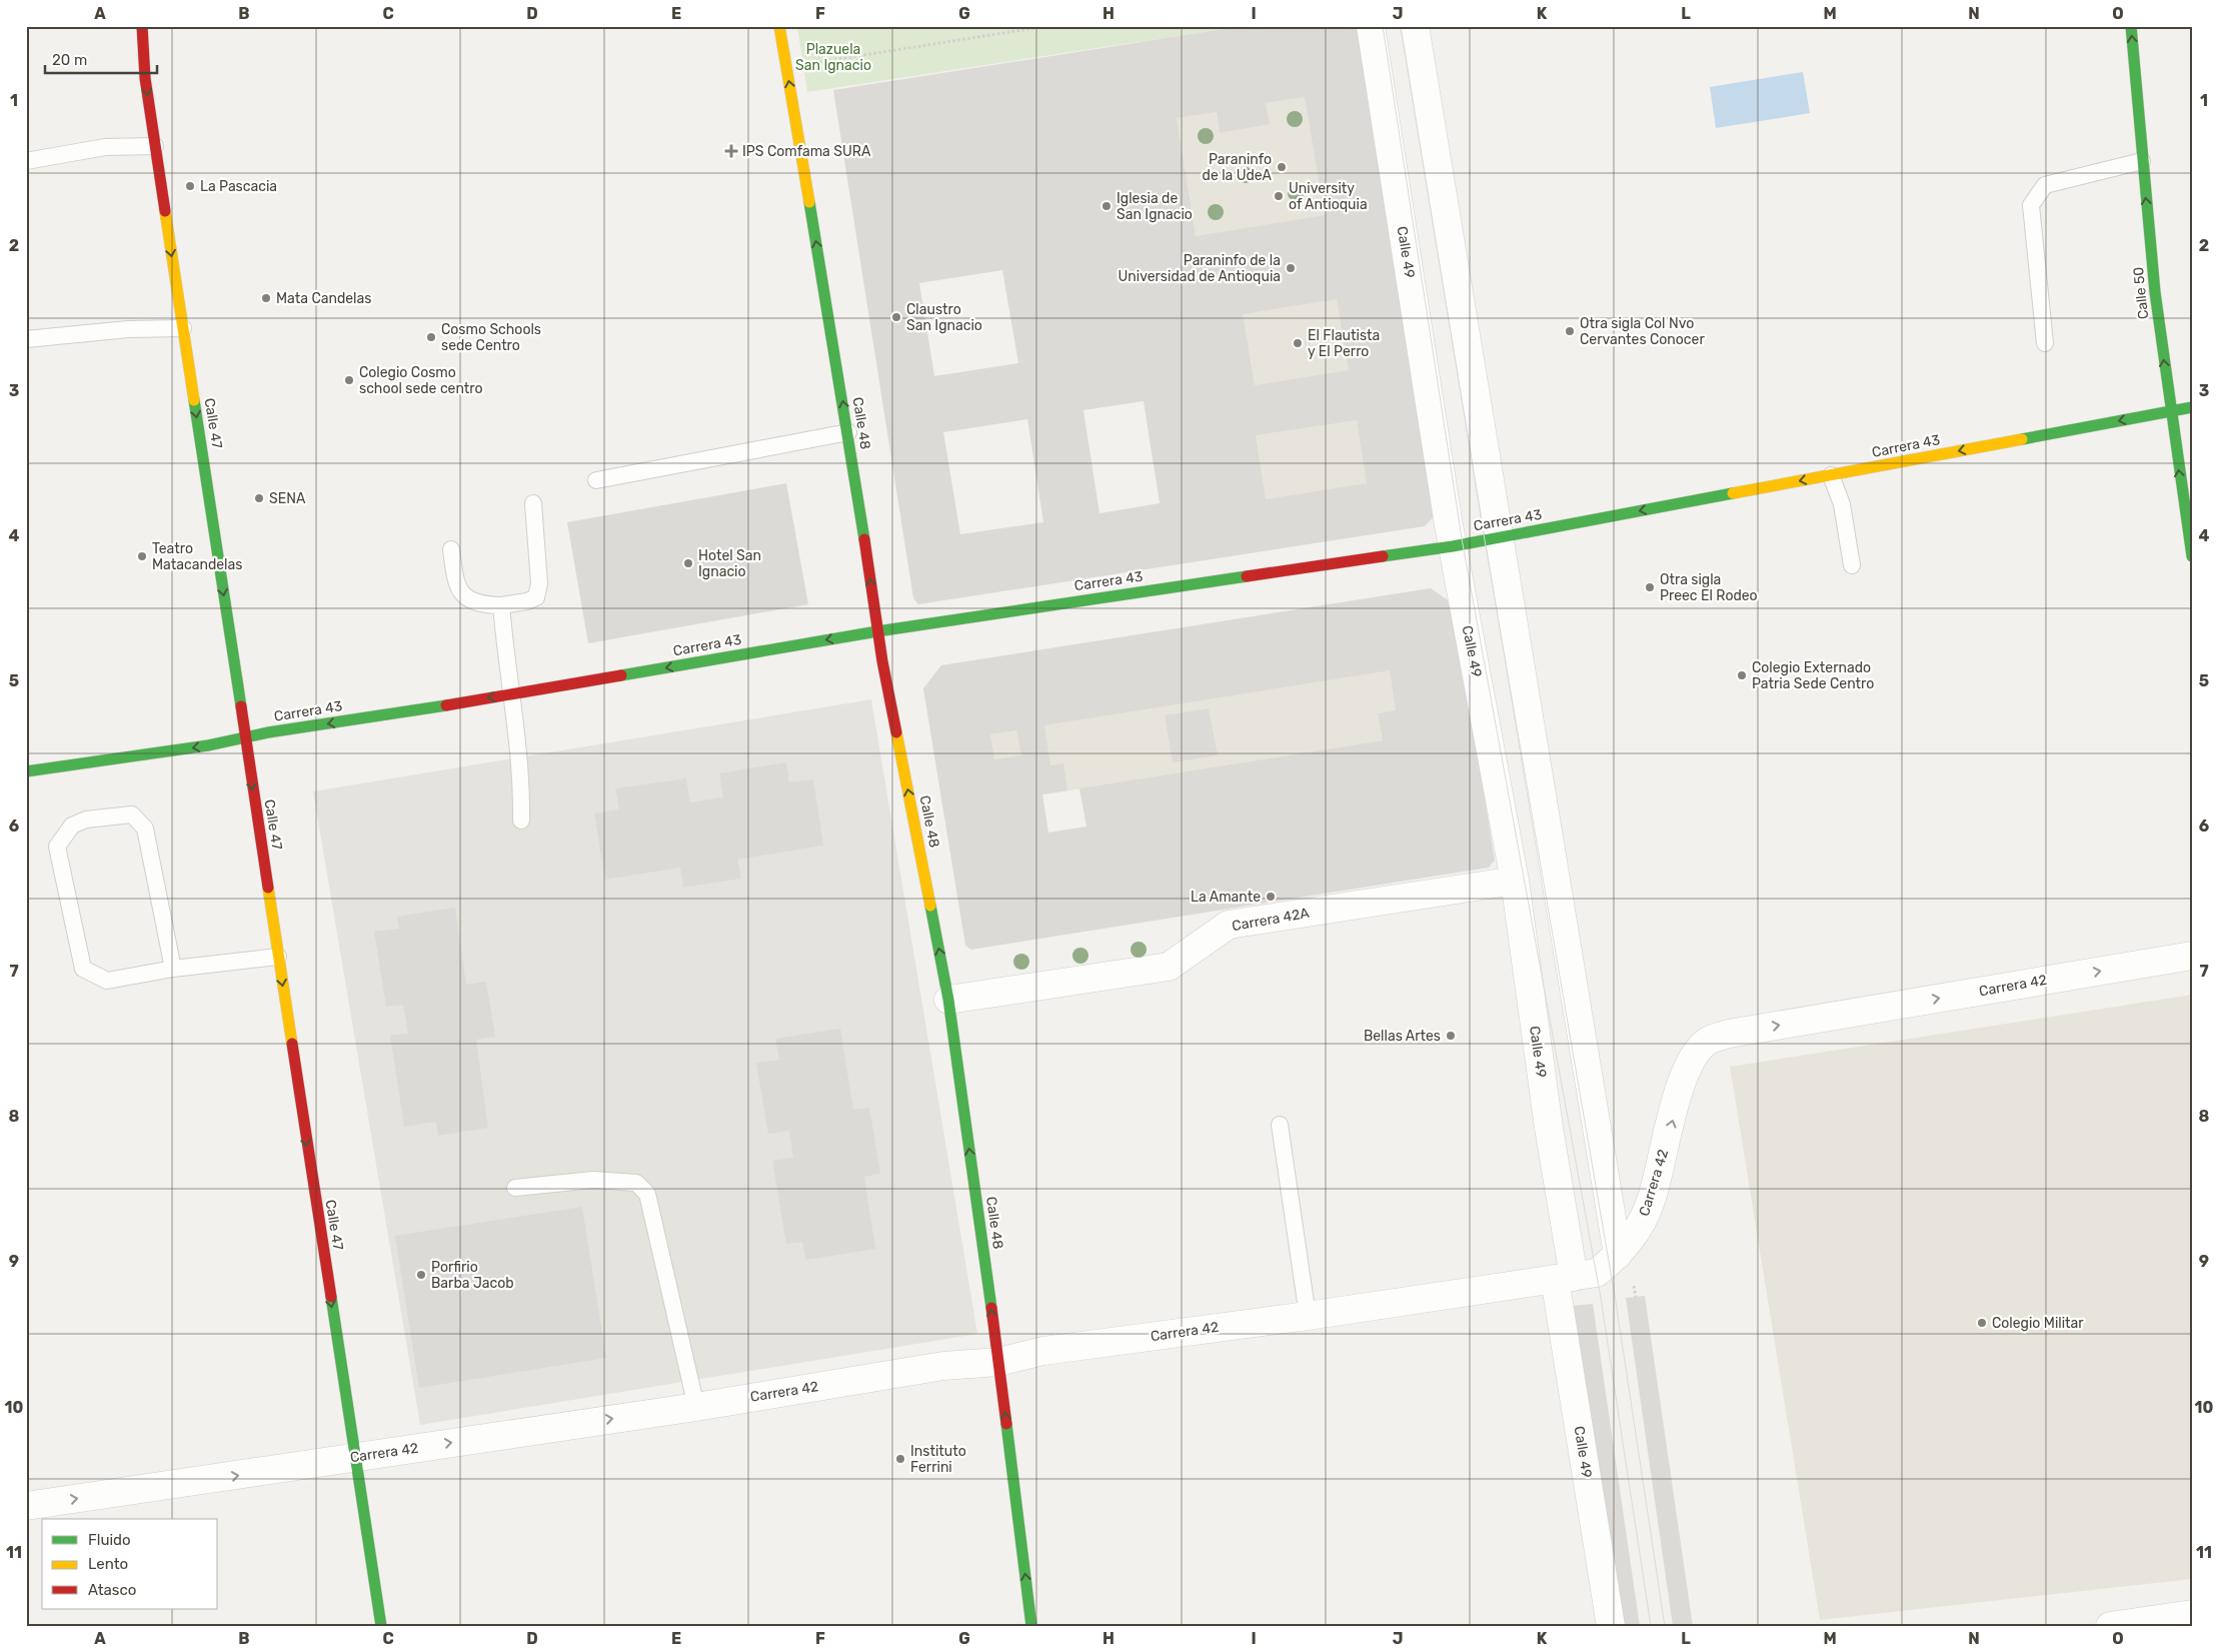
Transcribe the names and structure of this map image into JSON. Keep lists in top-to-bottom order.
{
  "streets": {
    "street": [
      "Calle 49",
      "Calle 50",
      "Calle 47",
      "Calle 48",
      "Carrera 43",
      "Carrera 42A",
      "Carrera 42"
    ]
  },
  "crossings": [
    ["Calle 49", "Carrera 43"],
    ["Calle 49", "Carrera 42A"],
    ["Calle 49", "Carrera 42"],
    ["Calle 50", "Carrera 43"],
    ["Calle 47", "Carrera 43"],
    ["Calle 47", "Carrera 42"],
    ["Calle 48", "Carrera 43"],
    ["Calle 48", "Carrera 42A"],
    ["Calle 48", "Carrera 42"]
  ],
  "one_way": [
    "Calle 50",
    "Calle 47",
    "Calle 48",
    "Carrera 43",
    "Carrera 42"
  ],
  "parks": ["Plazuela San Ignacio"],
  "places": {
    "health": ["IPS Comfama SURA"],
    "other": [
      "Paraninfo de la UdeA",
      "La Pascacia",
      "University of Antioquia",
      "Iglesia de San Ignacio",
      "Paraninfo de la Universidad de Antioquia",
      "Mata Candelas",
      "Claustro San Ignacio",
      "Otra sigla Col Nvo Cervantes Conocer",
      "Cosmo Schools sede Centro",
      "El Flautista y El Perro",
      "Colegio Cosmo school sede centro",
      "SENA",
      "Teatro Matacandelas",
      "Hotel San Ignacio",
      "Otra sigla Preec El Rodeo",
      "Colegio Externado Patria Sede Centro",
      "La Amante",
      "Bellas Artes",
      "Porfirio Barba Jacob",
      "Colegio Militar",
      "Instituto Ferrini"
    ]
  },
  "legend": ["Fluido", "Lento", "Atasco"],
  "scale_bar": "20 m",
  "grid": {
    "columns": [
      "A",
      "B",
      "C",
      "D",
      "E",
      "F",
      "G",
      "H",
      "I",
      "J",
      "K",
      "L",
      "M",
      "N",
      "O"
    ],
    "rows": [
      "1",
      "2",
      "3",
      "4",
      "5",
      "6",
      "7",
      "8",
      "9",
      "10",
      "11"
    ]
  }
}
